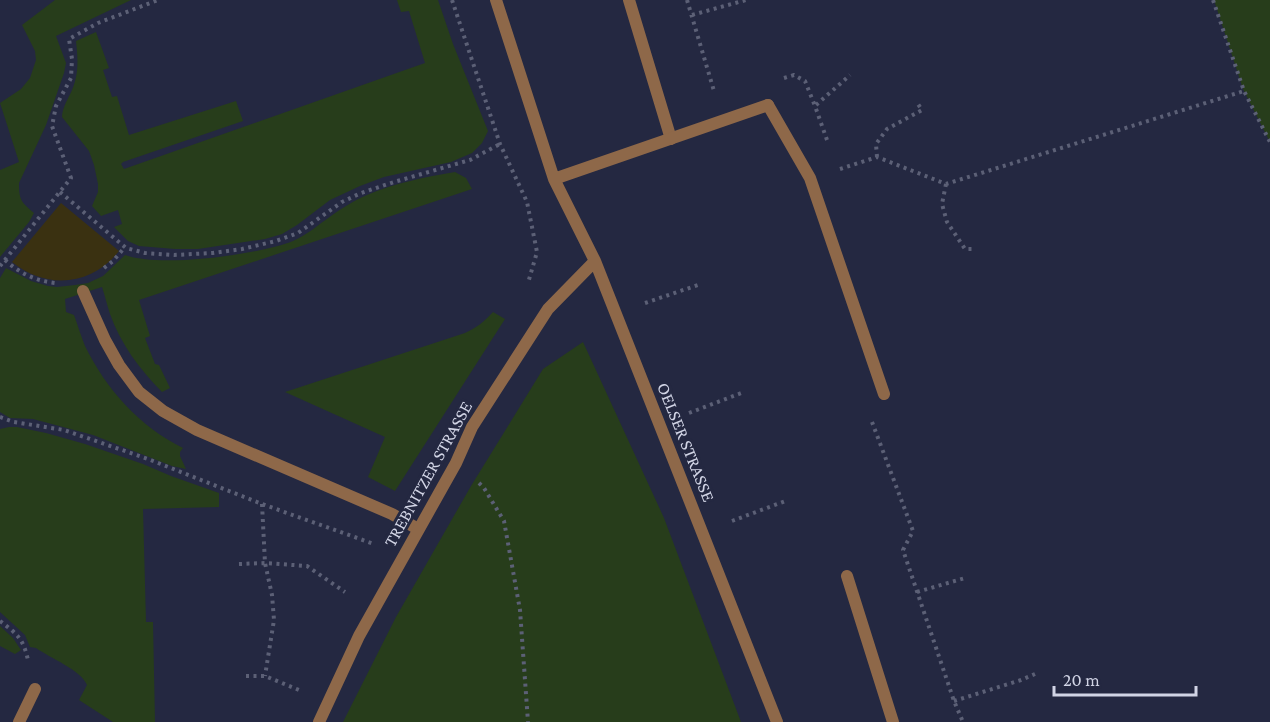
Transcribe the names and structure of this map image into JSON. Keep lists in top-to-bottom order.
{
  "streets": {
    "street": ["OELSER STRASSE", "TREBNITZER STRASSE"]
  },
  "crossings": [
    ["OELSER STRASSE", "TREBNITZER STRASSE"]
  ],
  "scale_bar": "20 m"
}
